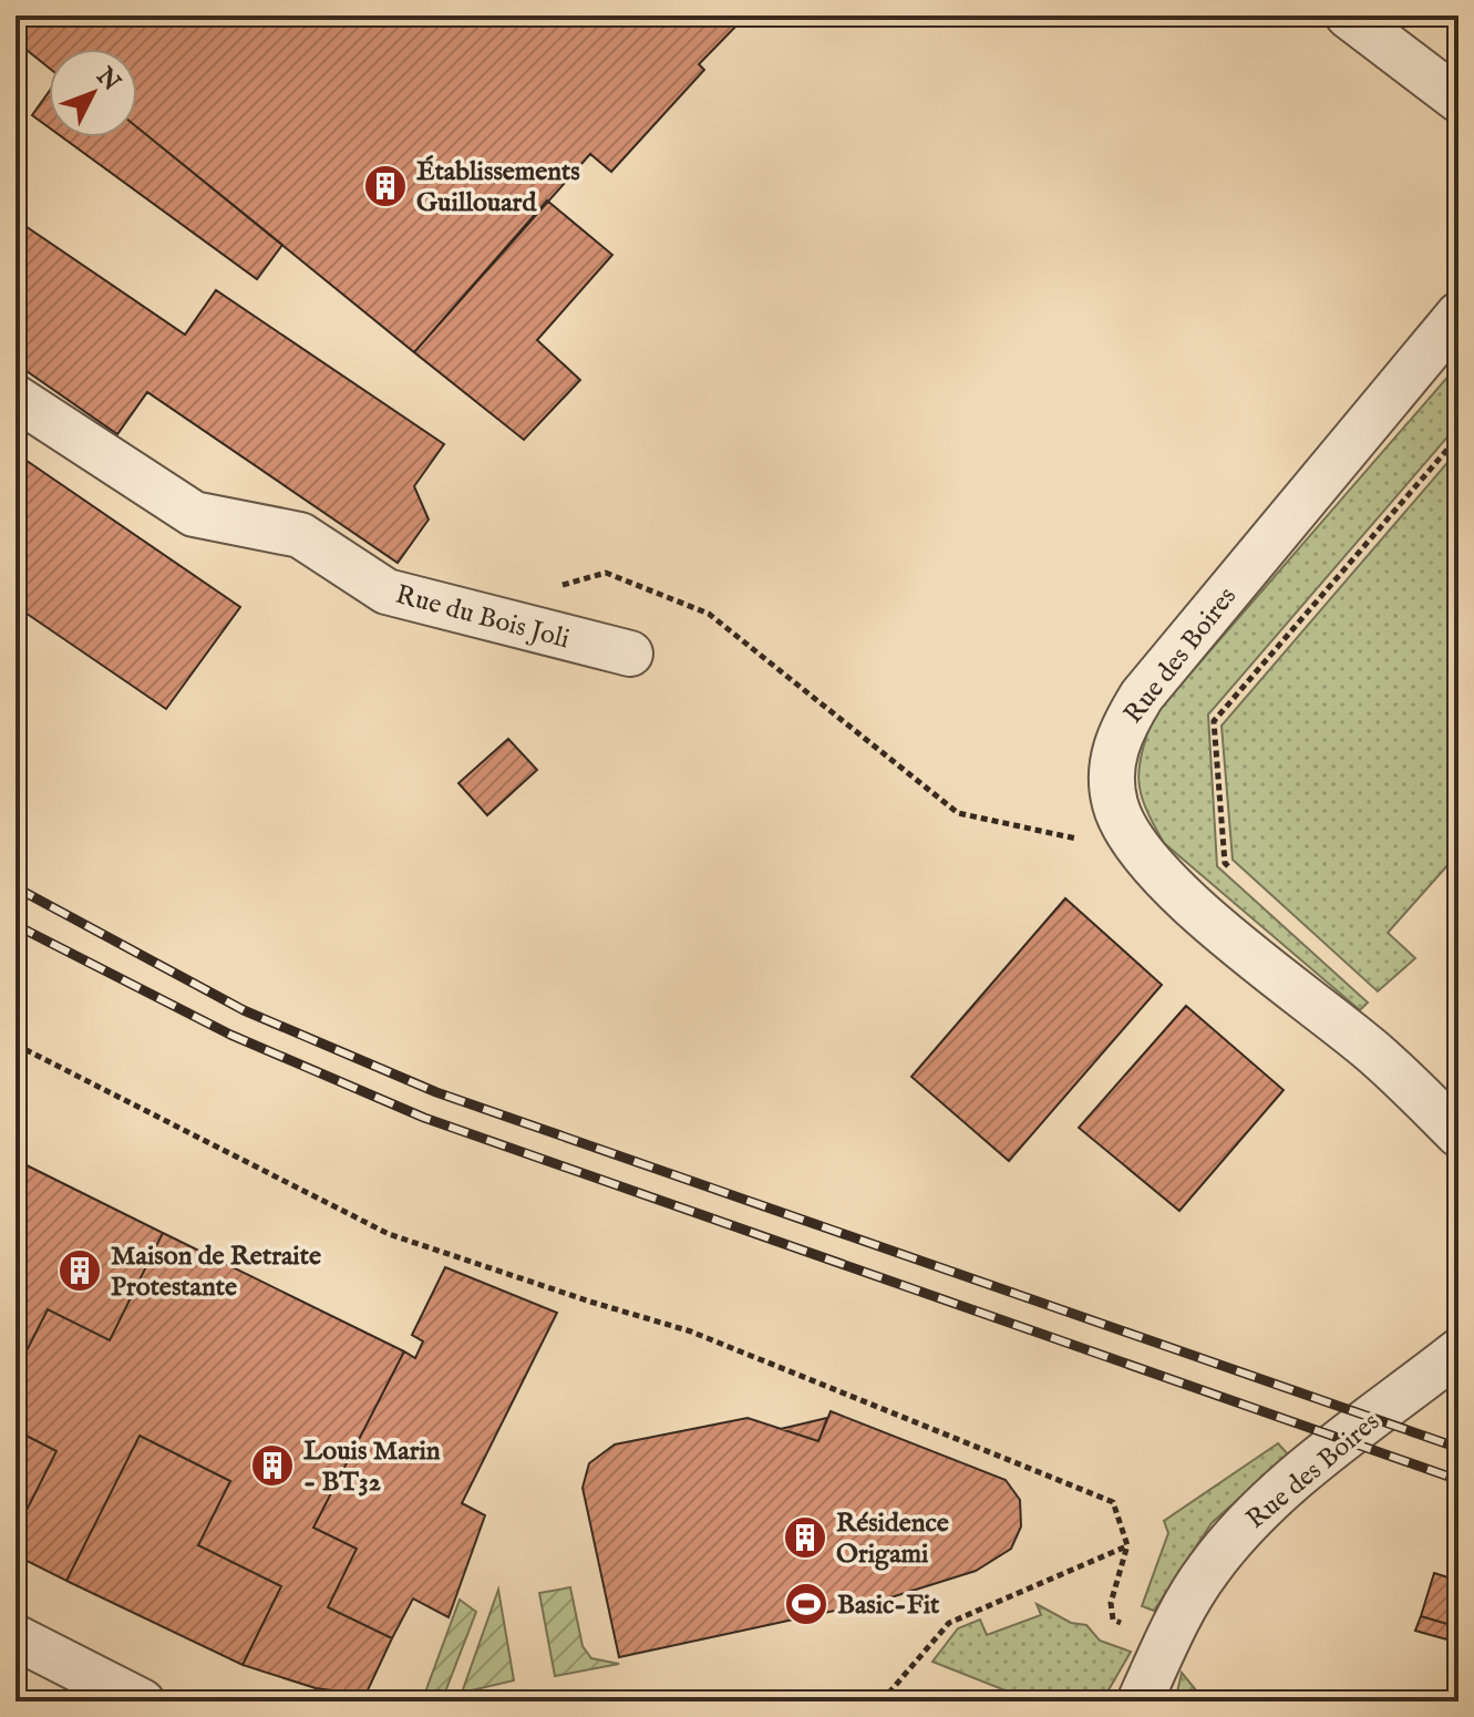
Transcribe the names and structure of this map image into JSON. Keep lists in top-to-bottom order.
{
  "streets": {
    "street": ["Rue du Bois Joli", "Rue des Boires"]
  },
  "places": {
    "building": [
      "Établissements Guillouard",
      "Maison de Retraite Protestante",
      "Louis Marin - BT32",
      "Résidence Origami"
    ],
    "sports": ["Basic-Fit"]
  },
  "north": "top right"
}
